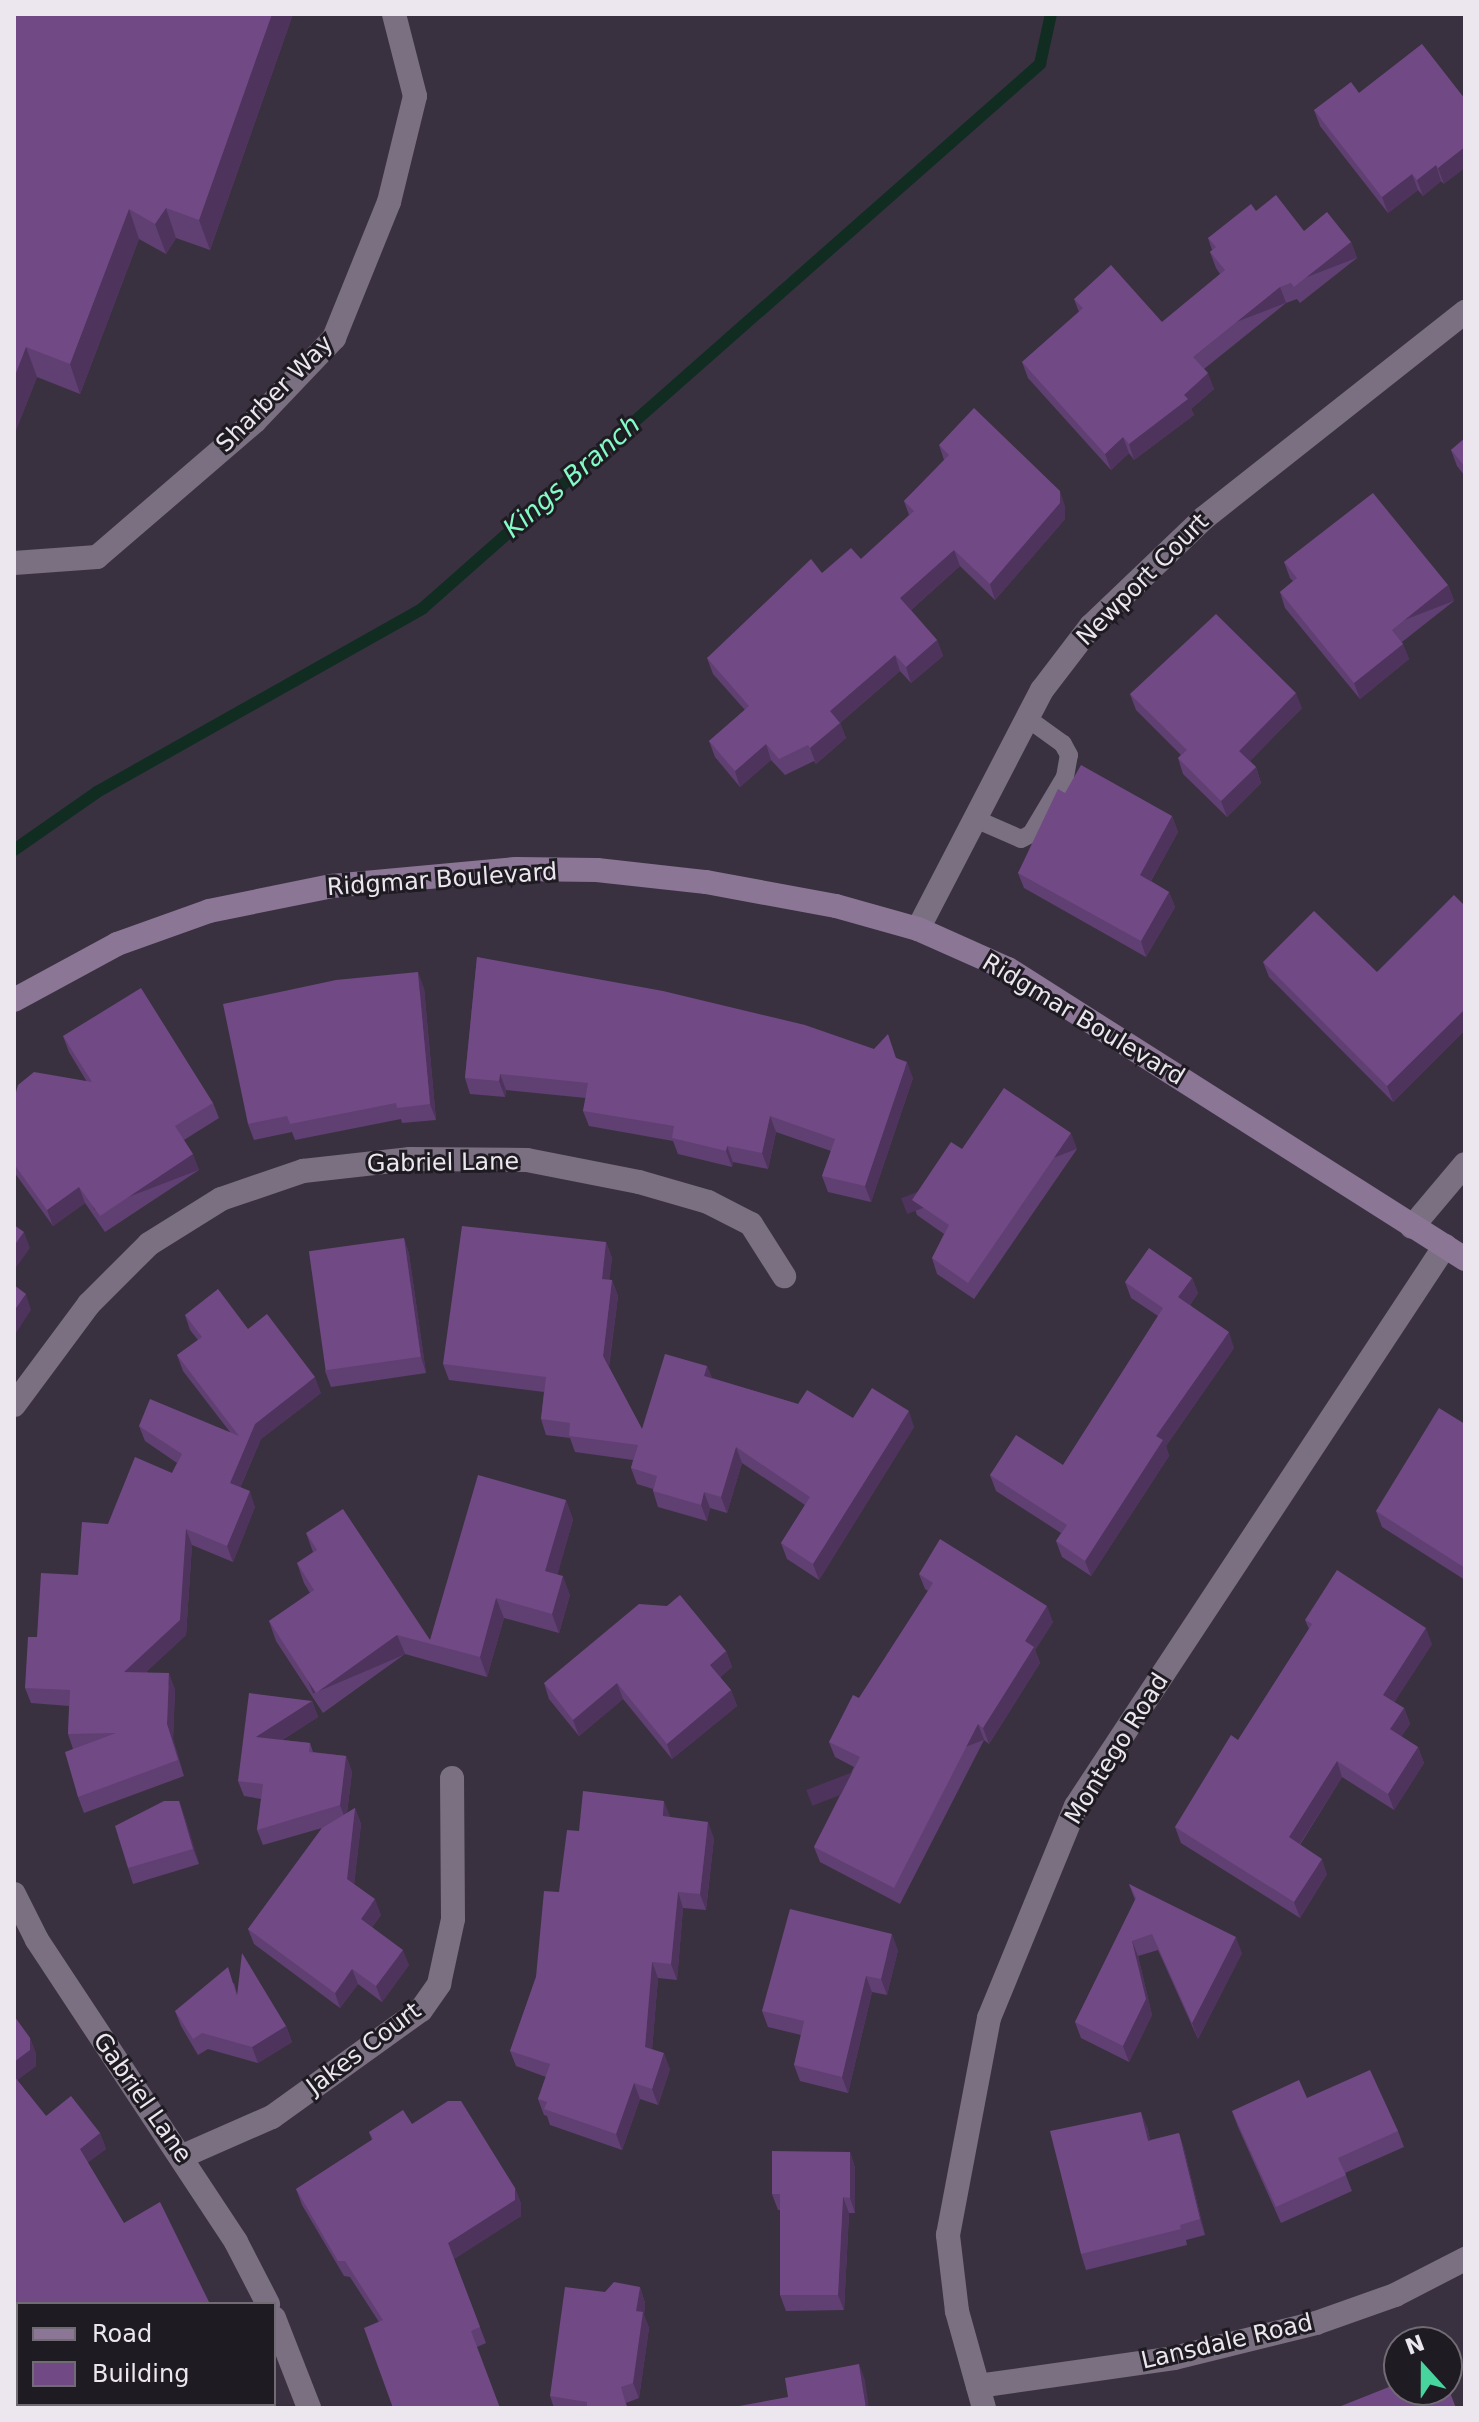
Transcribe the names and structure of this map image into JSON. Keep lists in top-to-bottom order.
{
  "streets": {
    "street": [
      "Sharber Way",
      "Newport Court",
      "Ridgmar Boulevard",
      "Gabriel Lane",
      "Montego Road",
      "Jakes Court",
      "Lansdale Road"
    ]
  },
  "crossings": [
    ["Newport Court", "Ridgmar Boulevard"],
    ["Ridgmar Boulevard", "Montego Road"],
    ["Gabriel Lane", "Jakes Court"],
    ["Montego Road", "Lansdale Road"]
  ],
  "water": ["Kings Branch"],
  "legend": ["Road", "Building"],
  "north": "top"
}
